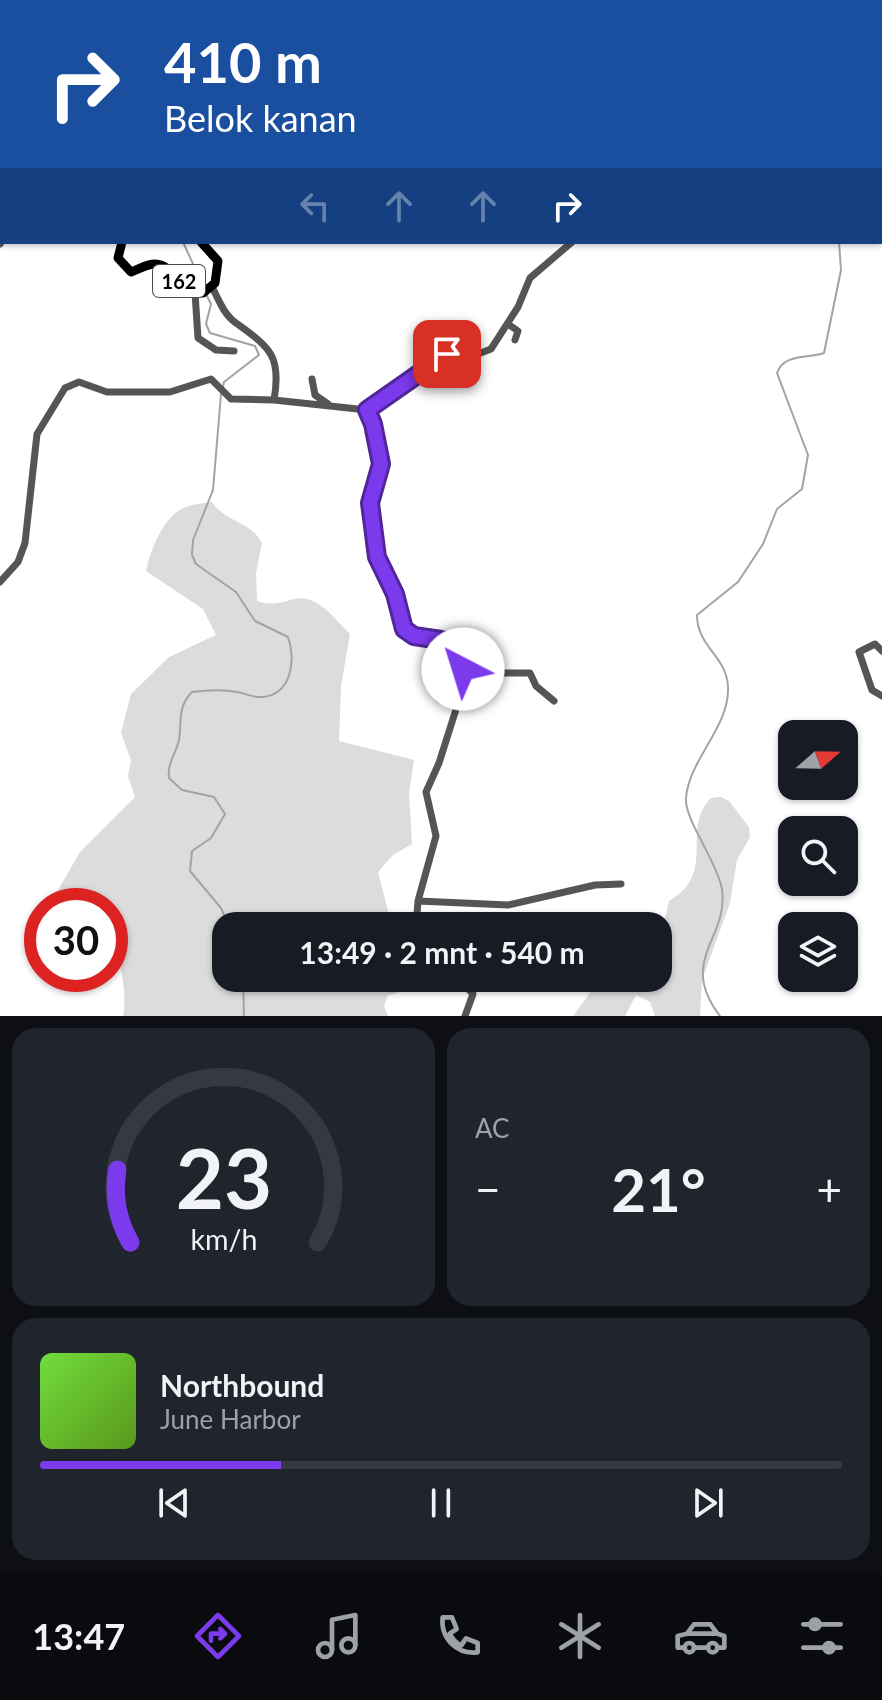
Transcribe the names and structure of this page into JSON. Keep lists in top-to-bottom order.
{
  "streets": {
    "main road": ["162"]
  },
  "north": "right",
  "page": {
    "turn": ["410 m", "Belok kanan"],
    "limit": "30",
    "trip": "13:49 · 2 mnt · 540 m",
    "tile": "AC",
    "heat": ["−", "21°", "+"],
    "song": ["Northbound", "June Harbor"],
    "tabs": "13:47",
    "gauge": ["23", "km/h"]
  }
}
